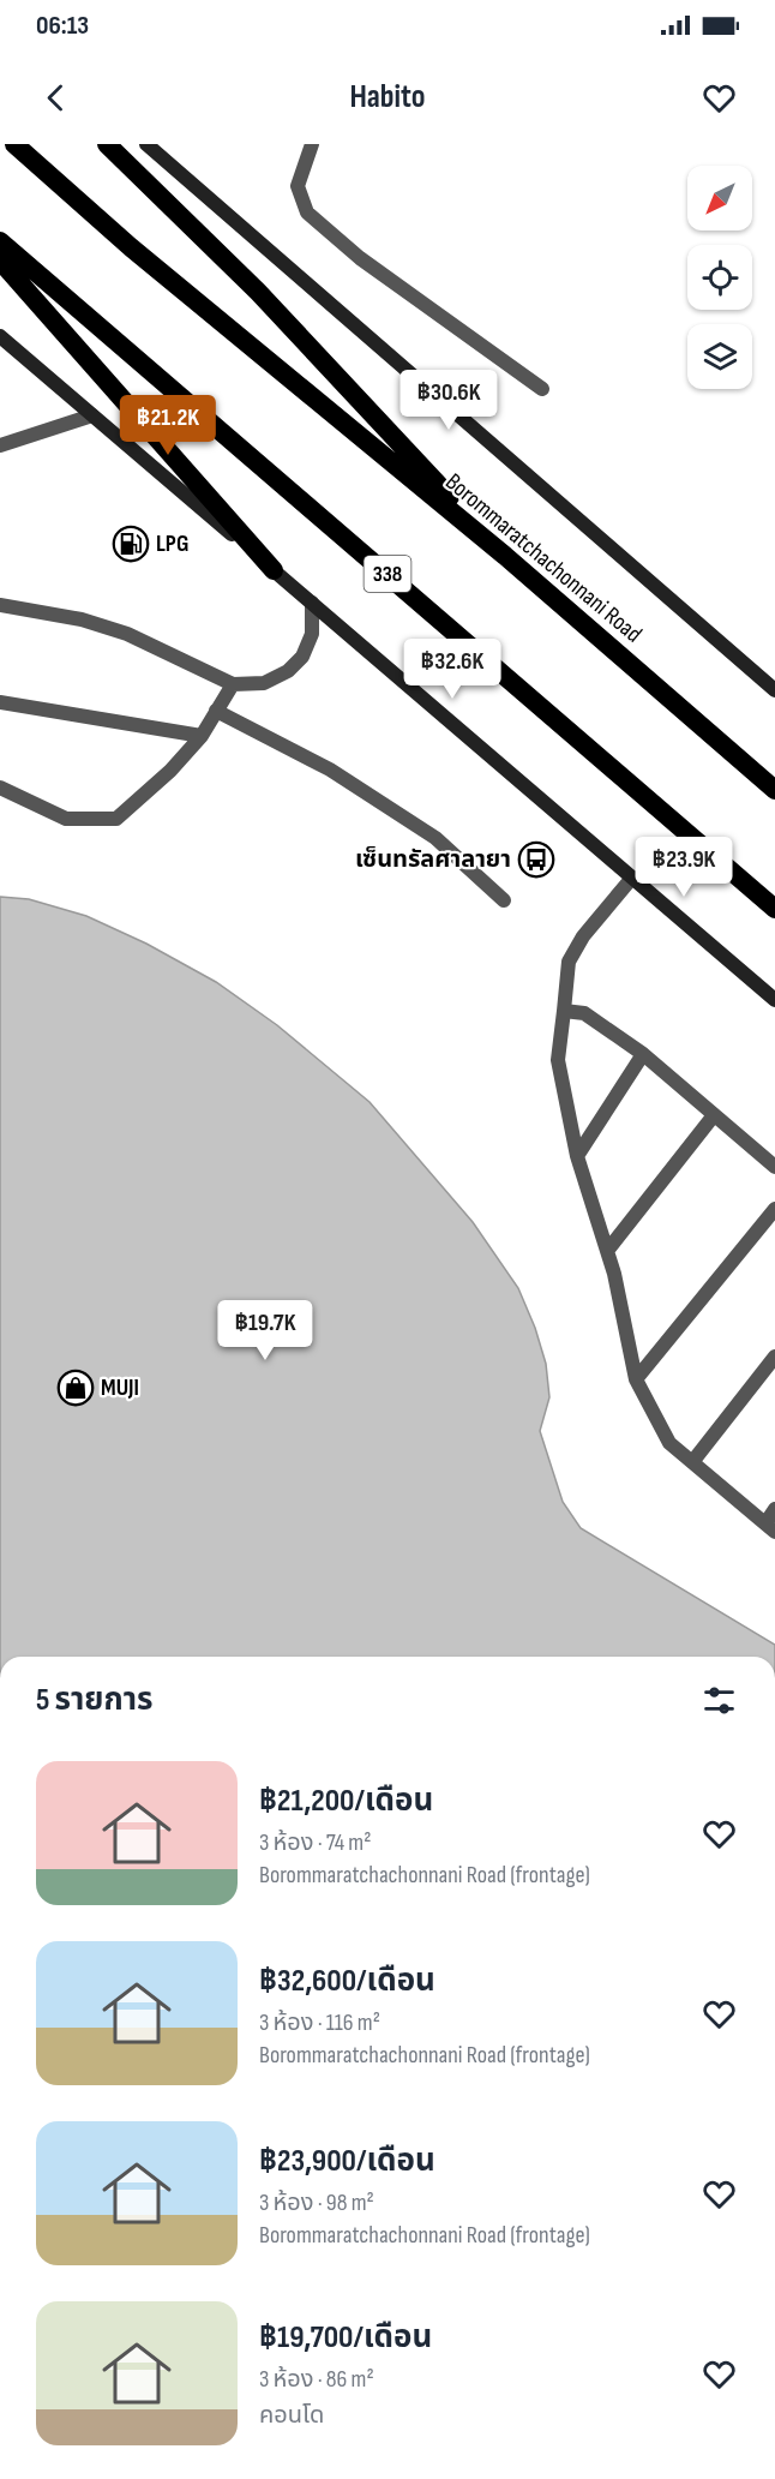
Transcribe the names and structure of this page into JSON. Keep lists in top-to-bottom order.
{
  "streets": {
    "highway": ["Borommaratchachonnani Road", "338"]
  },
  "places": {
    "fuel station": ["LPG"],
    "bus stop": ["เซ็นทรัลศาลายา"],
    "shop": ["MUJI"]
  },
  "north": "bottom left",
  "page": {
    "status": "06:13",
    "header": "Habito",
    "price": [
      "฿30.6K",
      "฿21.2K",
      "฿32.6K",
      "฿23.9K",
      "฿19.7K"
    ],
    "heading": "5 รายการ",
    "list": [
      {
        "name": "฿21,200/เดือน",
        "note": "3 ห้อง · 74 m² · Borommaratchachonnani Road (frontage)"
      },
      {
        "name": "฿32,600/เดือน",
        "note": "3 ห้อง · 116 m² · Borommaratchachonnani Road (frontage)"
      },
      {
        "name": "฿23,900/เดือน",
        "note": "3 ห้อง · 98 m² · Borommaratchachonnani Road (frontage)"
      },
      {
        "name": "฿19,700/เดือน",
        "note": "3 ห้อง · 86 m² · คอนโด"
      }
    ]
  }
}
